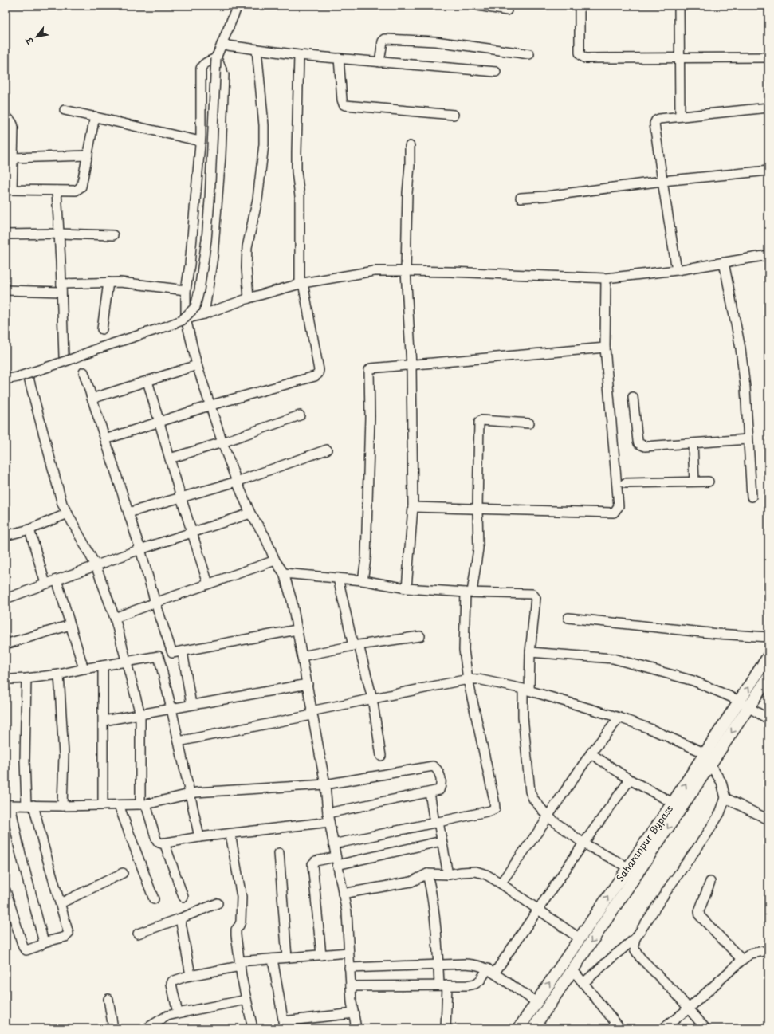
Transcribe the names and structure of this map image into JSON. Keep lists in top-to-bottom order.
{
  "streets": {
    "main road": ["Saharanpur Bypass"]
  },
  "north": "bottom left"
}
